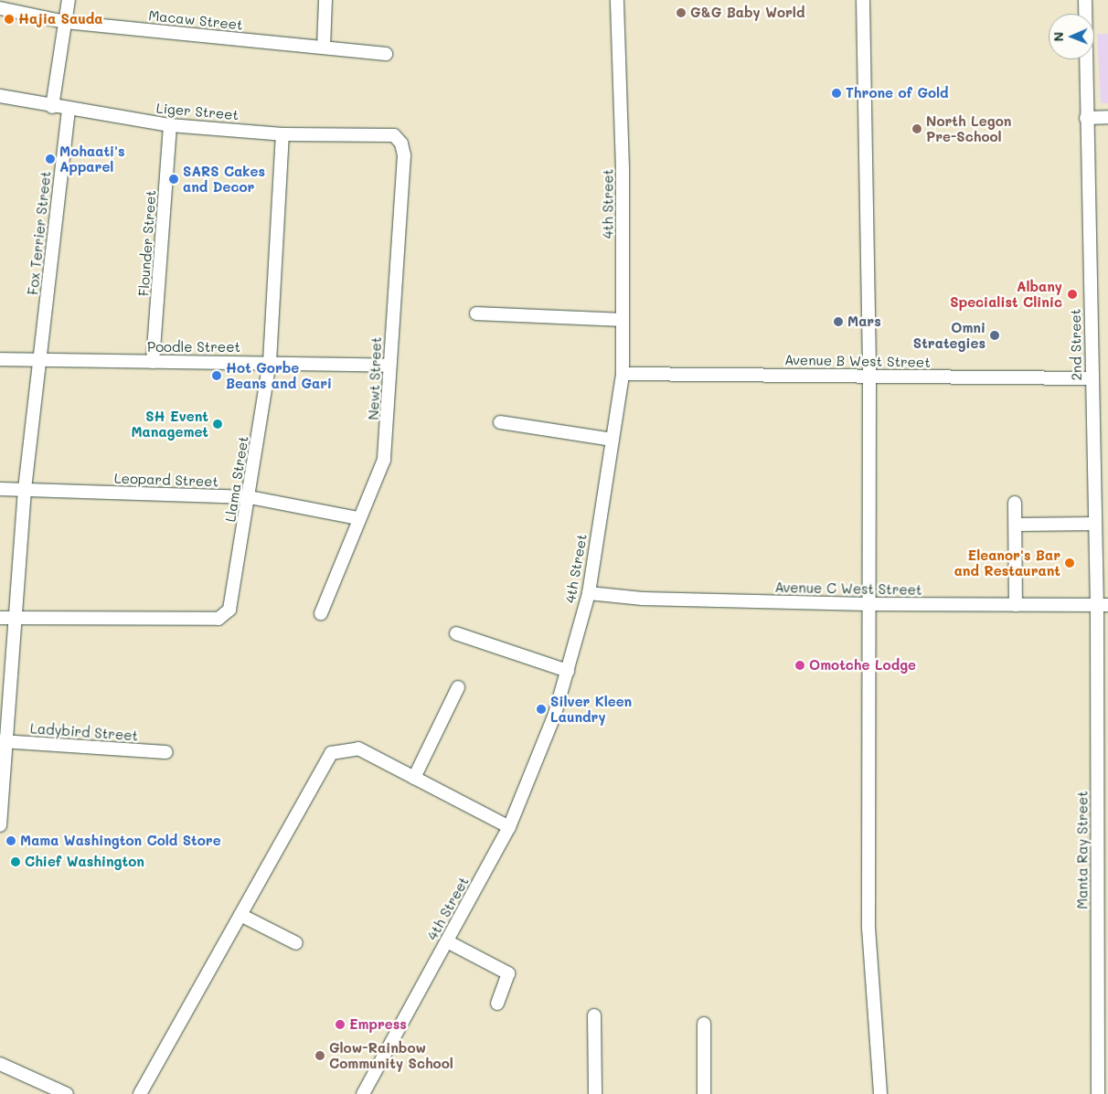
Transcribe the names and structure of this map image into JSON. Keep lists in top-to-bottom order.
{
  "streets": {
    "street": [
      "Macaw Street",
      "Liger Street",
      "4th Street",
      "Fox Terrier Street",
      "Flounder Street",
      "2nd Street",
      "Poodle Street",
      "Avenue B West Street",
      "Newt Street",
      "Llama Street",
      "Leopard Street",
      "Avenue C West Street",
      "Ladybird Street",
      "Manta Ray Street"
    ]
  },
  "crossings": [
    ["Liger Street", "Fox Terrier Street"],
    ["Liger Street", "Flounder Street"],
    ["Liger Street", "Newt Street"],
    ["Liger Street", "Llama Street"],
    ["4th Street", "Avenue B West Street"],
    ["4th Street", "Avenue C West Street"],
    ["Fox Terrier Street", "Poodle Street"],
    ["Fox Terrier Street", "Llama Street"],
    ["Fox Terrier Street", "Leopard Street"],
    ["Fox Terrier Street", "Ladybird Street"],
    ["Flounder Street", "Poodle Street"],
    ["2nd Street", "Avenue B West Street"],
    ["2nd Street", "Avenue C West Street"],
    ["2nd Street", "Manta Ray Street"],
    ["Poodle Street", "Newt Street"],
    ["Poodle Street", "Llama Street"],
    ["Newt Street", "Leopard Street"],
    ["Llama Street", "Leopard Street"],
    ["Avenue C West Street", "Manta Ray Street"]
  ],
  "places": [
    "G&G Baby World",
    "Hajia Sauda",
    "Throne of Gold",
    "North Legon Pre-School",
    "Mohaati's Apparel",
    "SARS Cakes and Decor",
    "Albany Specialist Clinic",
    "Mars",
    "Omni Strategies",
    "Hot Gorbe Beans and Gari",
    "SH Event Managemet",
    "Eleanor's Bar and Restaurant",
    "Omotche Lodge",
    "Silver Kleen Laundry",
    "Mama Washington Cold Store",
    "Chief Washington",
    "Empress",
    "Glow-Rainbow Community School"
  ],
  "north": "left"
}
